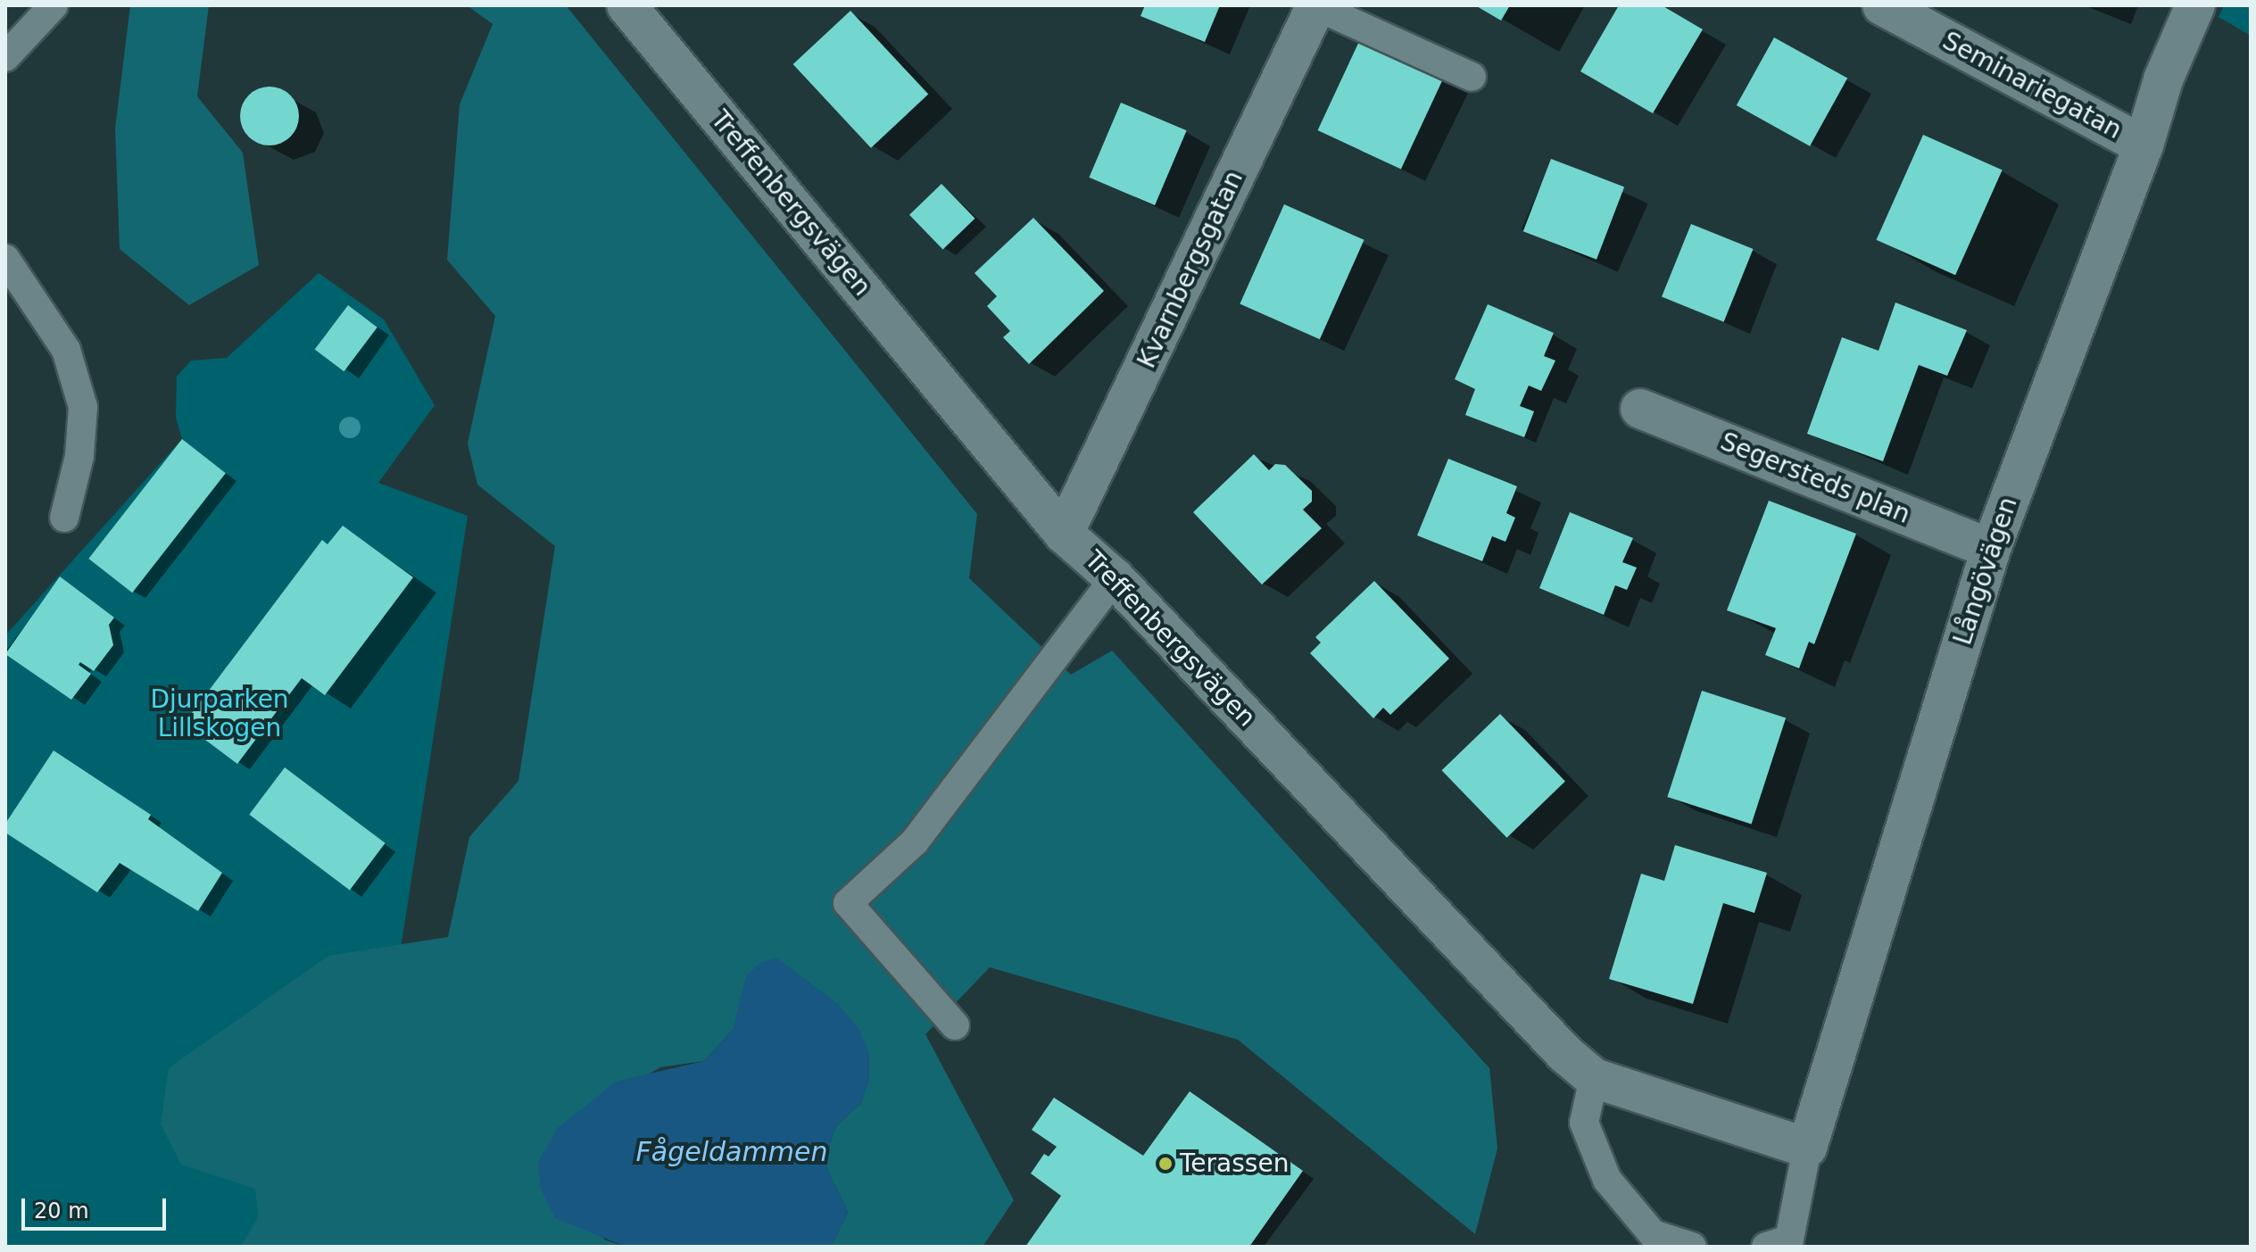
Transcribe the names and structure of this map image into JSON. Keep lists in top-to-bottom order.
{
  "streets": {
    "street": [
      "Seminariegatan",
      "Treffenbergsvägen",
      "Kvarnbergsgatan",
      "Segersteds plan",
      "Långövägen"
    ]
  },
  "crossings": [
    ["Seminariegatan", "Långövägen"],
    ["Treffenbergsvägen", "Kvarnbergsgatan"],
    ["Treffenbergsvägen", "Långövägen"],
    ["Segersteds plan", "Långövägen"]
  ],
  "water": ["Fågeldammen"],
  "parks": ["Djurparken Lillskogen"],
  "places": ["Terassen"],
  "scale_bar": "20 m"
}
